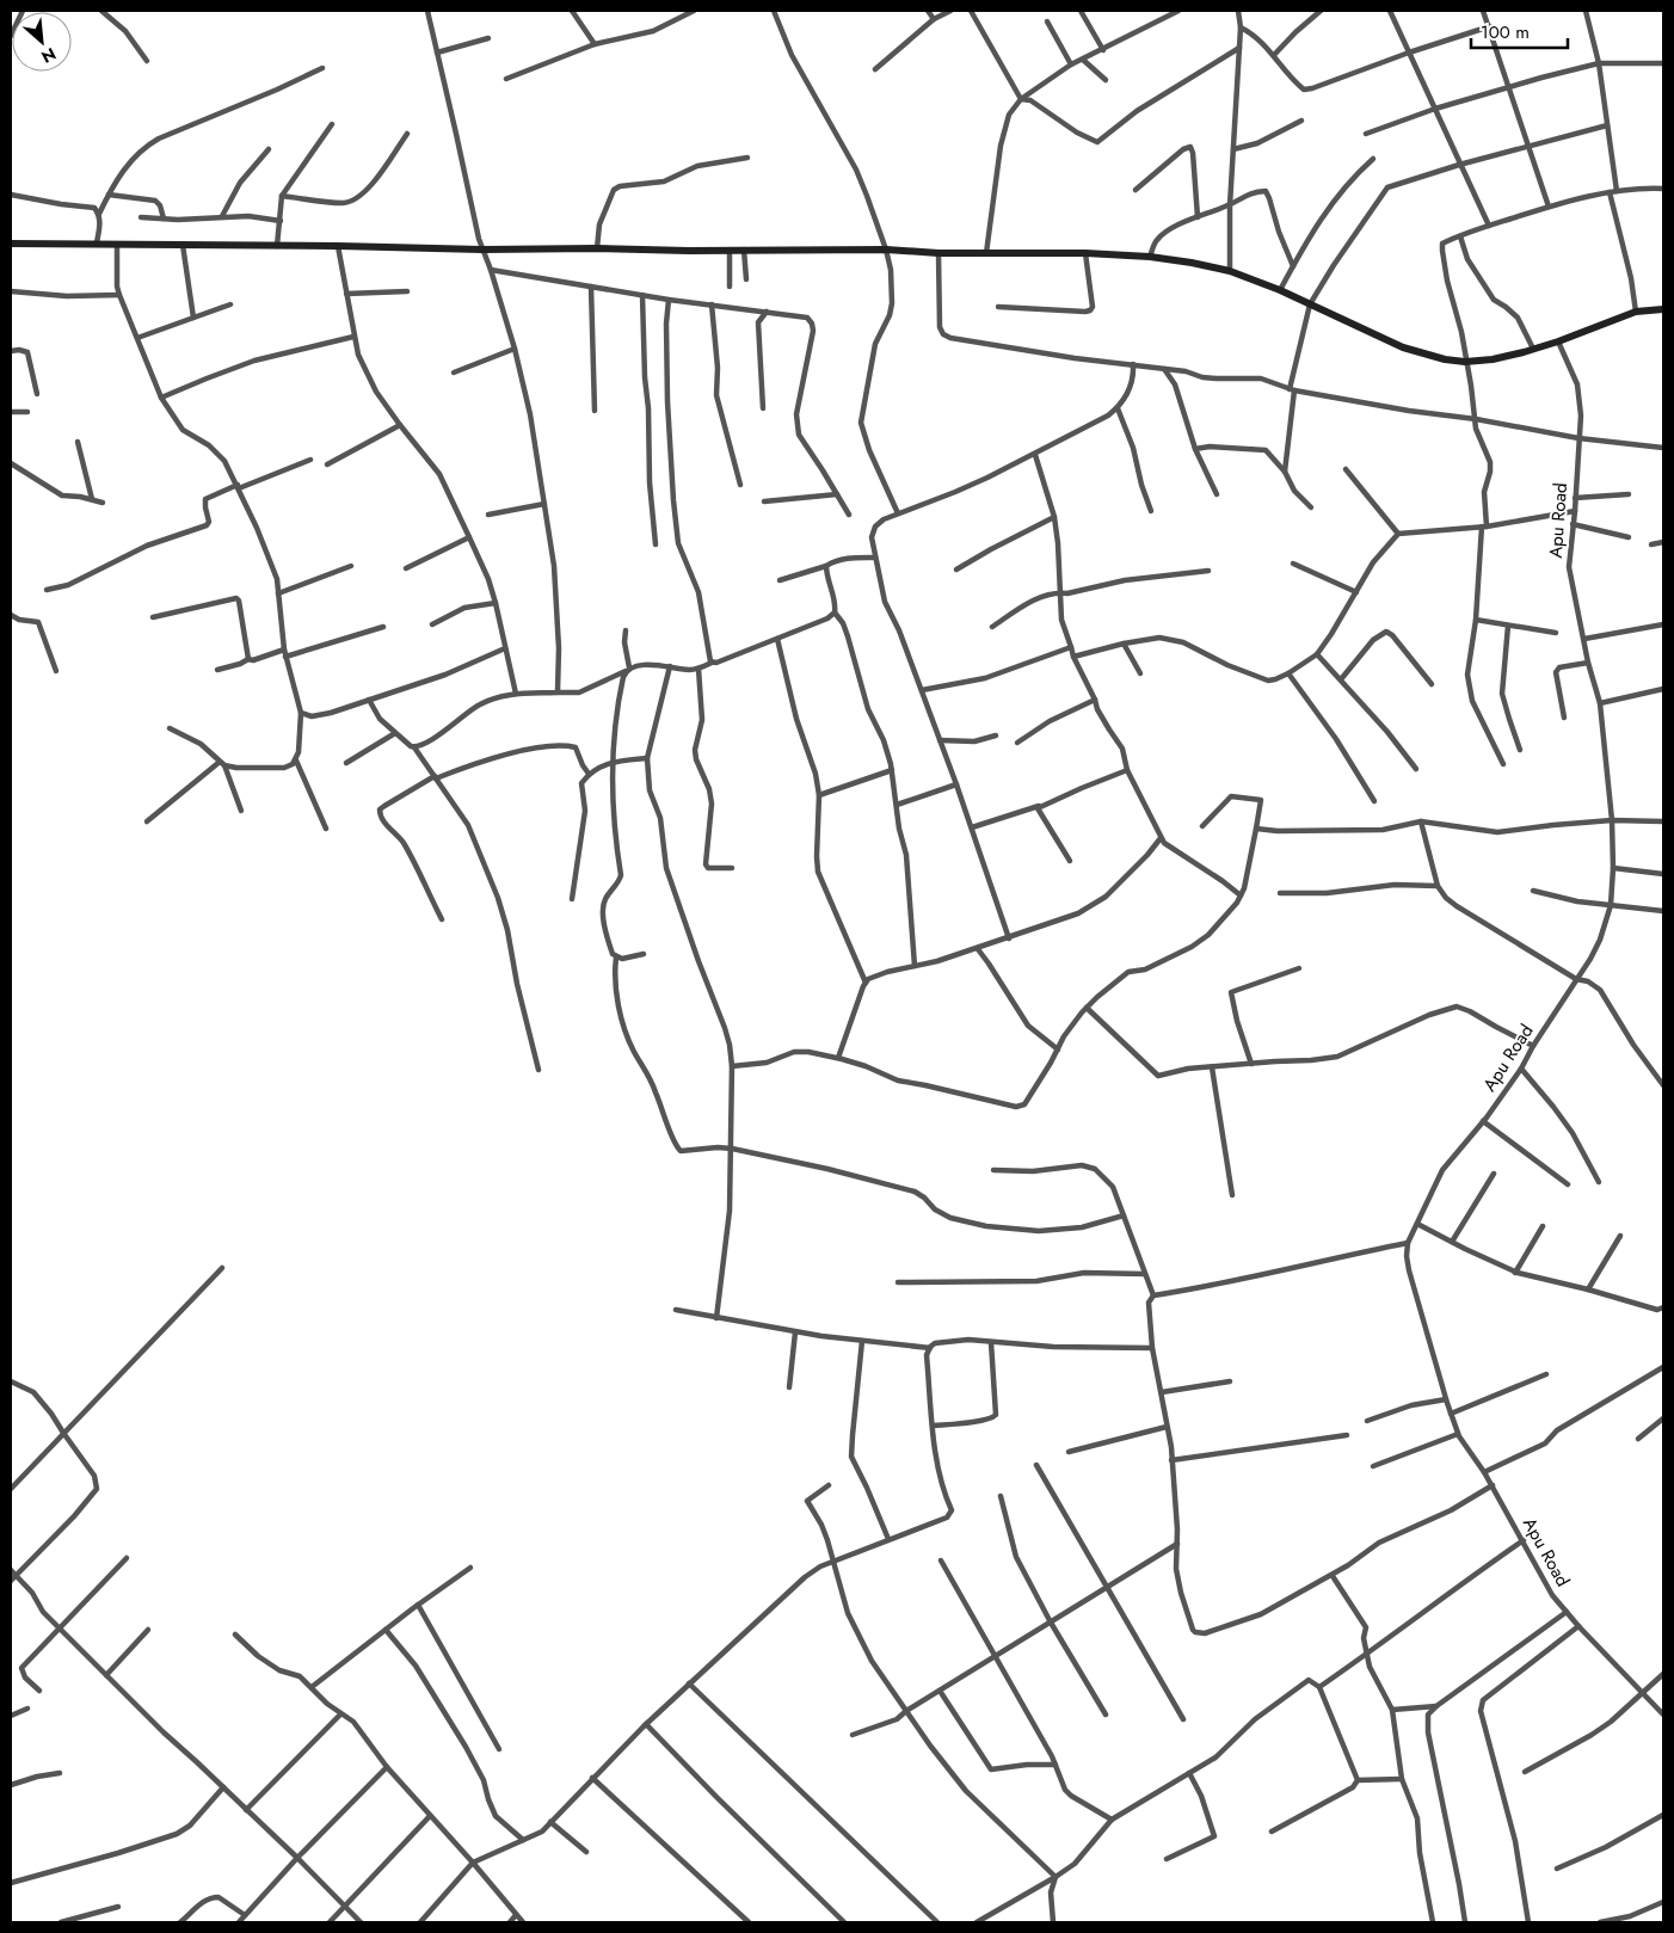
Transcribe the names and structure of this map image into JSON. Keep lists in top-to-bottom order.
{
  "streets": {
    "street": ["Apu Road"]
  },
  "scale_bar": "100 m",
  "north": "bottom right"
}
